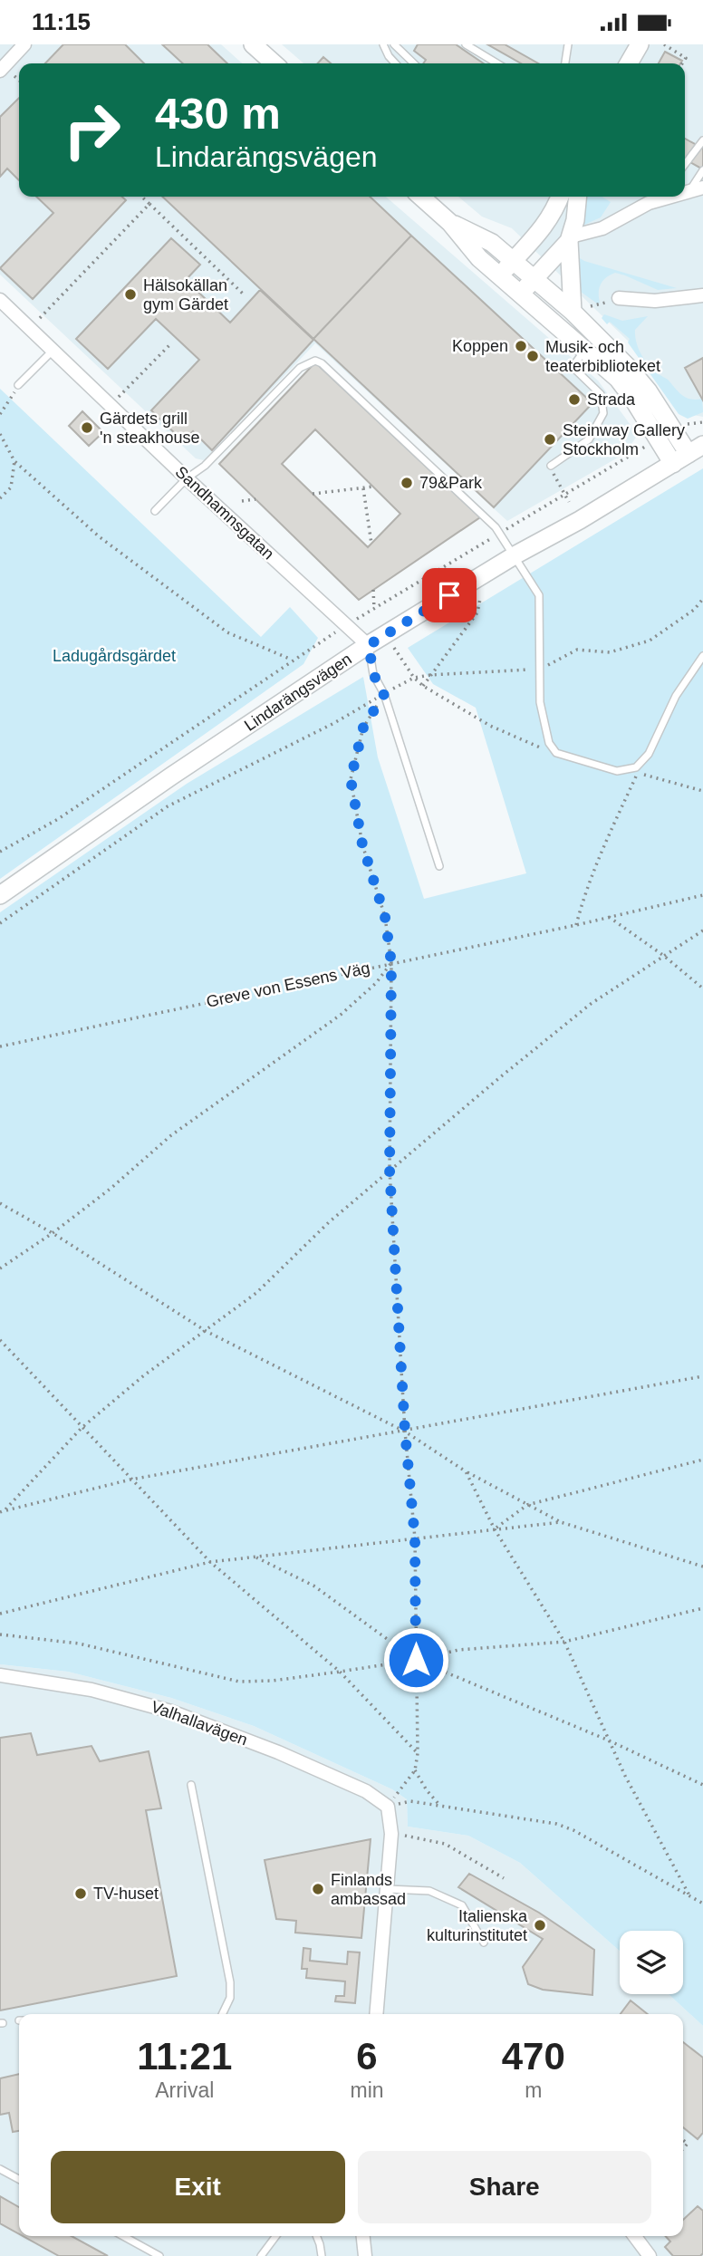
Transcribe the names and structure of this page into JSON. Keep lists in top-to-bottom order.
{
  "streets": {
    "street": ["Sandhamnsgatan", "Lindarängsvägen", "Valhallavägen"],
    "path": ["Greve von Essens Väg"]
  },
  "crossings": [
    ["Sandhamnsgatan", "Lindarängsvägen"]
  ],
  "parks": ["Ladugårdsgärdet"],
  "places": [
    "Hälsokällan gym Gärdet",
    "Koppen",
    "Musik- och teaterbiblioteket",
    "Strada",
    "Gärdets grill 'n steakhouse",
    "Steinway Gallery Stockholm",
    "79&Park",
    "Finlands ambassad",
    "TV-huset",
    "Italienska kulturinstitutet"
  ],
  "page": {
    "status": "11:15",
    "turn": ["430 m", "Lindarängsvägen"],
    "eta": [
      "11:21",
      "Arrival",
      "6",
      "min",
      "470",
      "m"
    ],
    "buttons": ["Exit", "Share"]
  }
}
